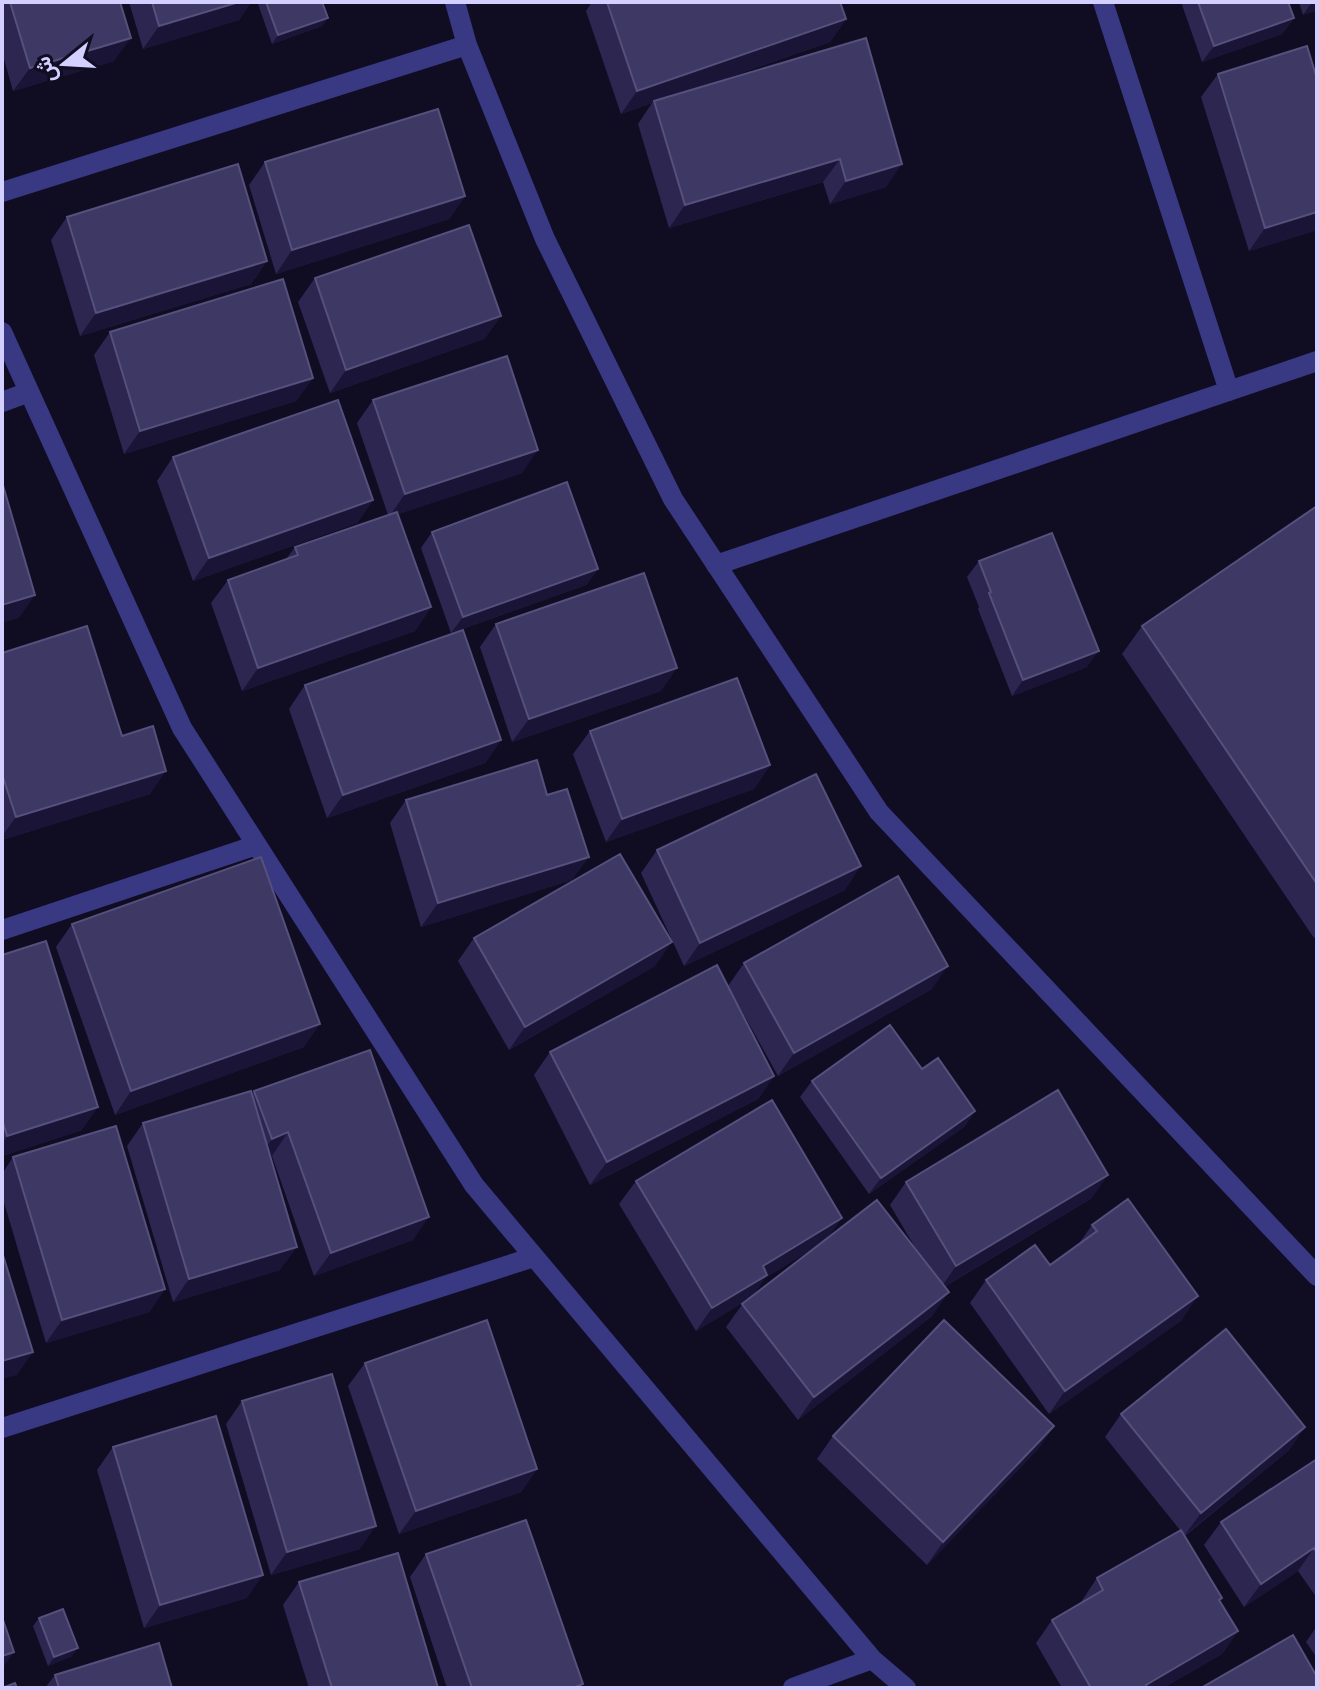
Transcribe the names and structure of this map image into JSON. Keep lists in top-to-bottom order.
{
  "north": "left"
}
